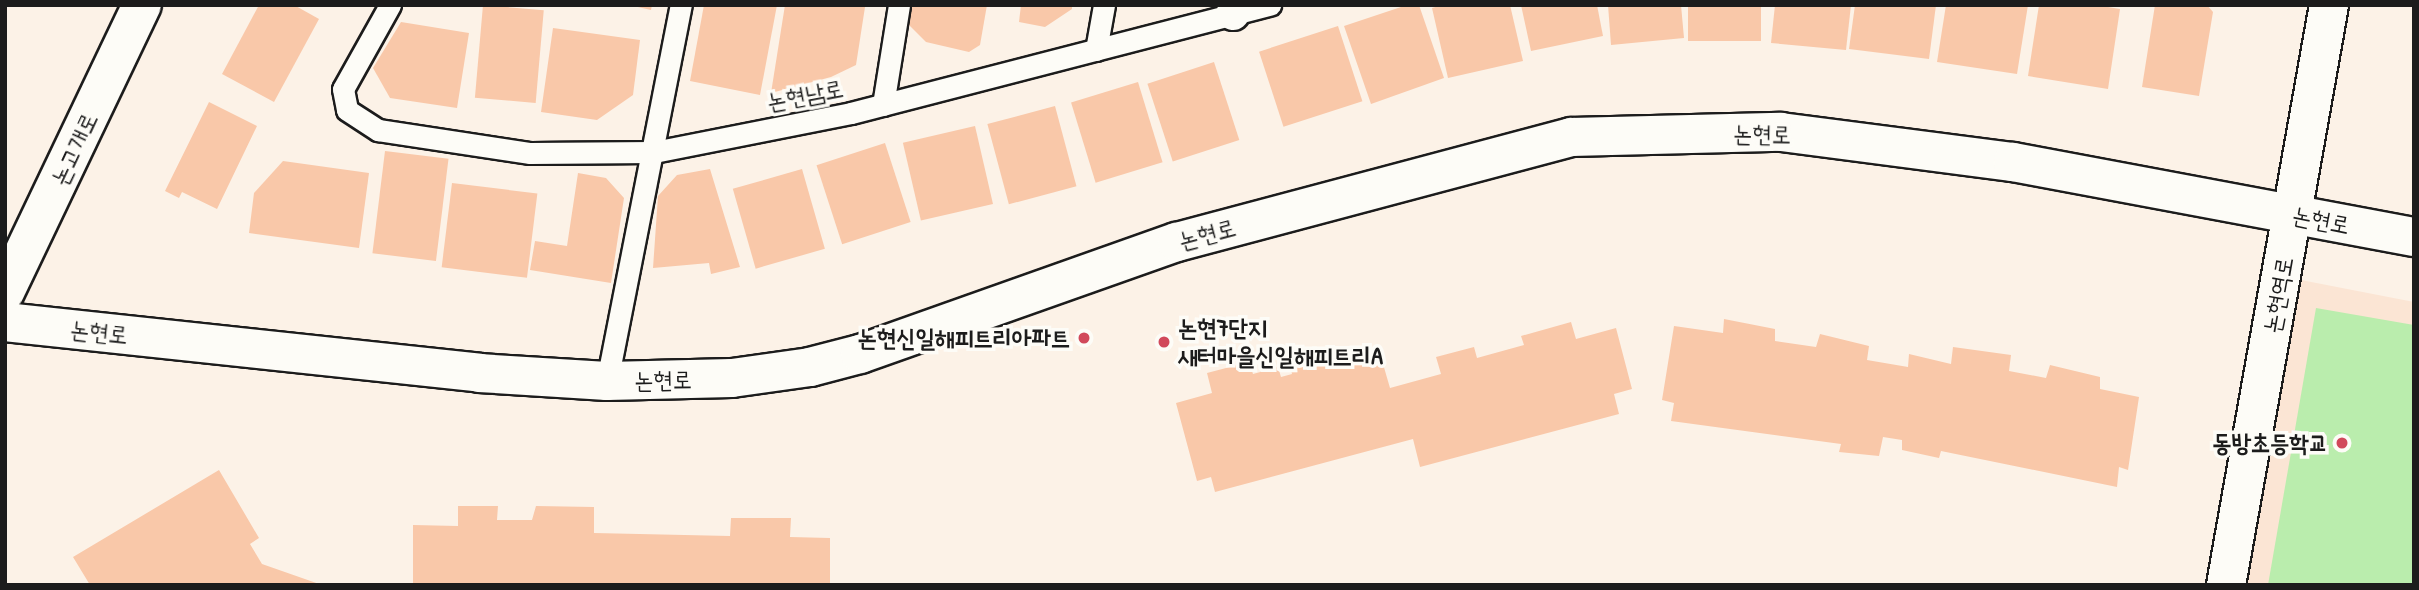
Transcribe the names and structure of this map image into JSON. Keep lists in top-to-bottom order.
{
  "streets": {
    "street": ["논현로", "논고개로", "논현역로"],
    "lane": ["논현남로"]
  },
  "crossings": [
    ["논현로", "논현역로"]
  ],
  "places": ["논현신일해피트리아파트", "논현7단지 새터마을신일해피트리A", "동방초등학교"]
}
